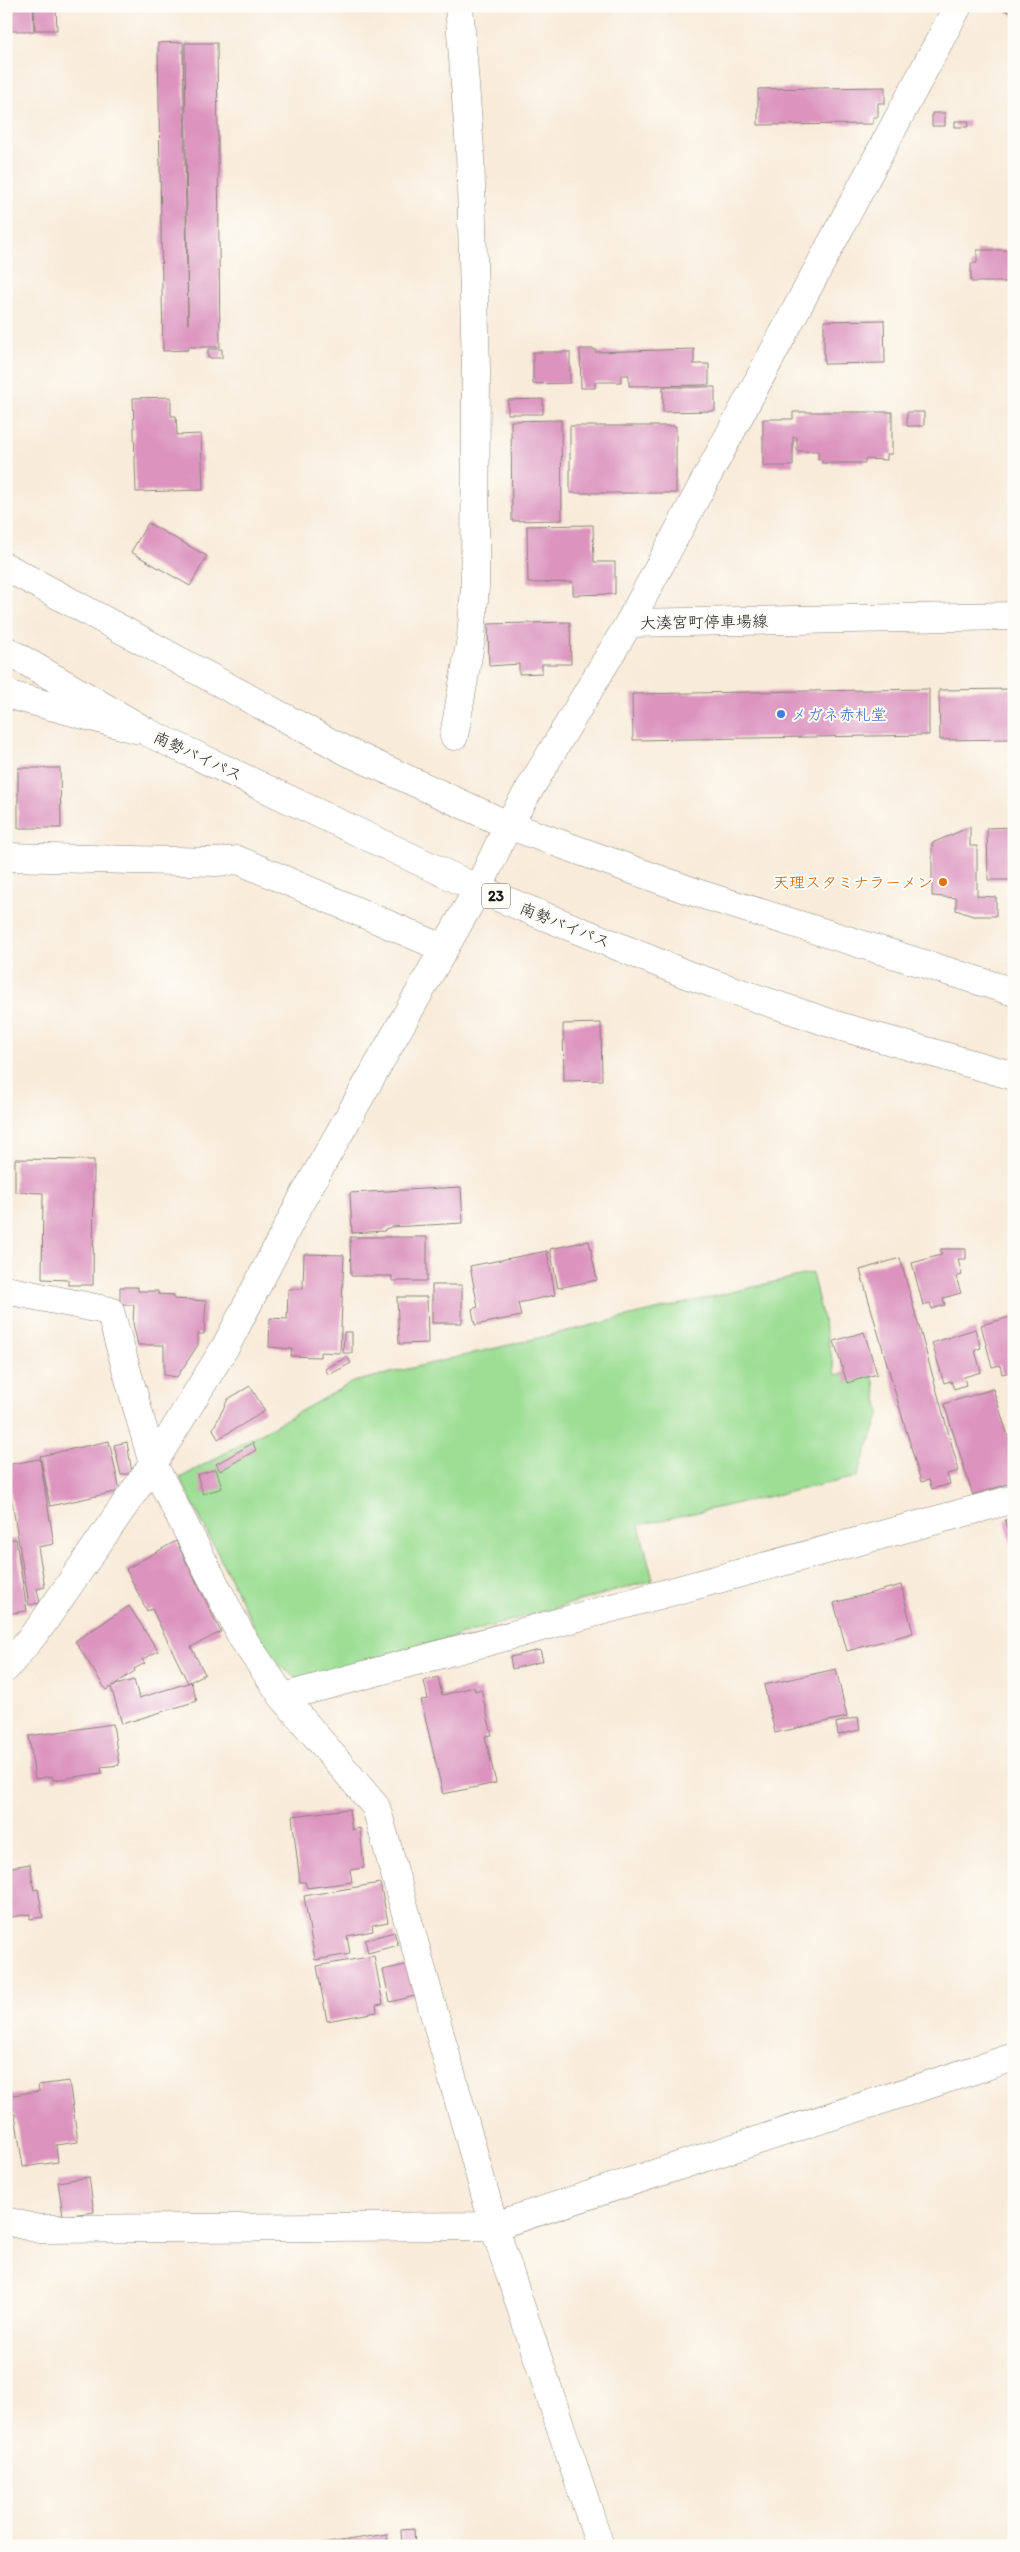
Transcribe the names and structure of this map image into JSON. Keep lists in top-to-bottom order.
{
  "streets": {
    "main road": ["大湊宮町停車場線", "南勢バイパス", "23"]
  },
  "crossings": [
    ["大湊宮町停車場線", "南勢バイパス"]
  ],
  "places": ["メガネ赤札堂", "天理スタミナラーメン"]
}
